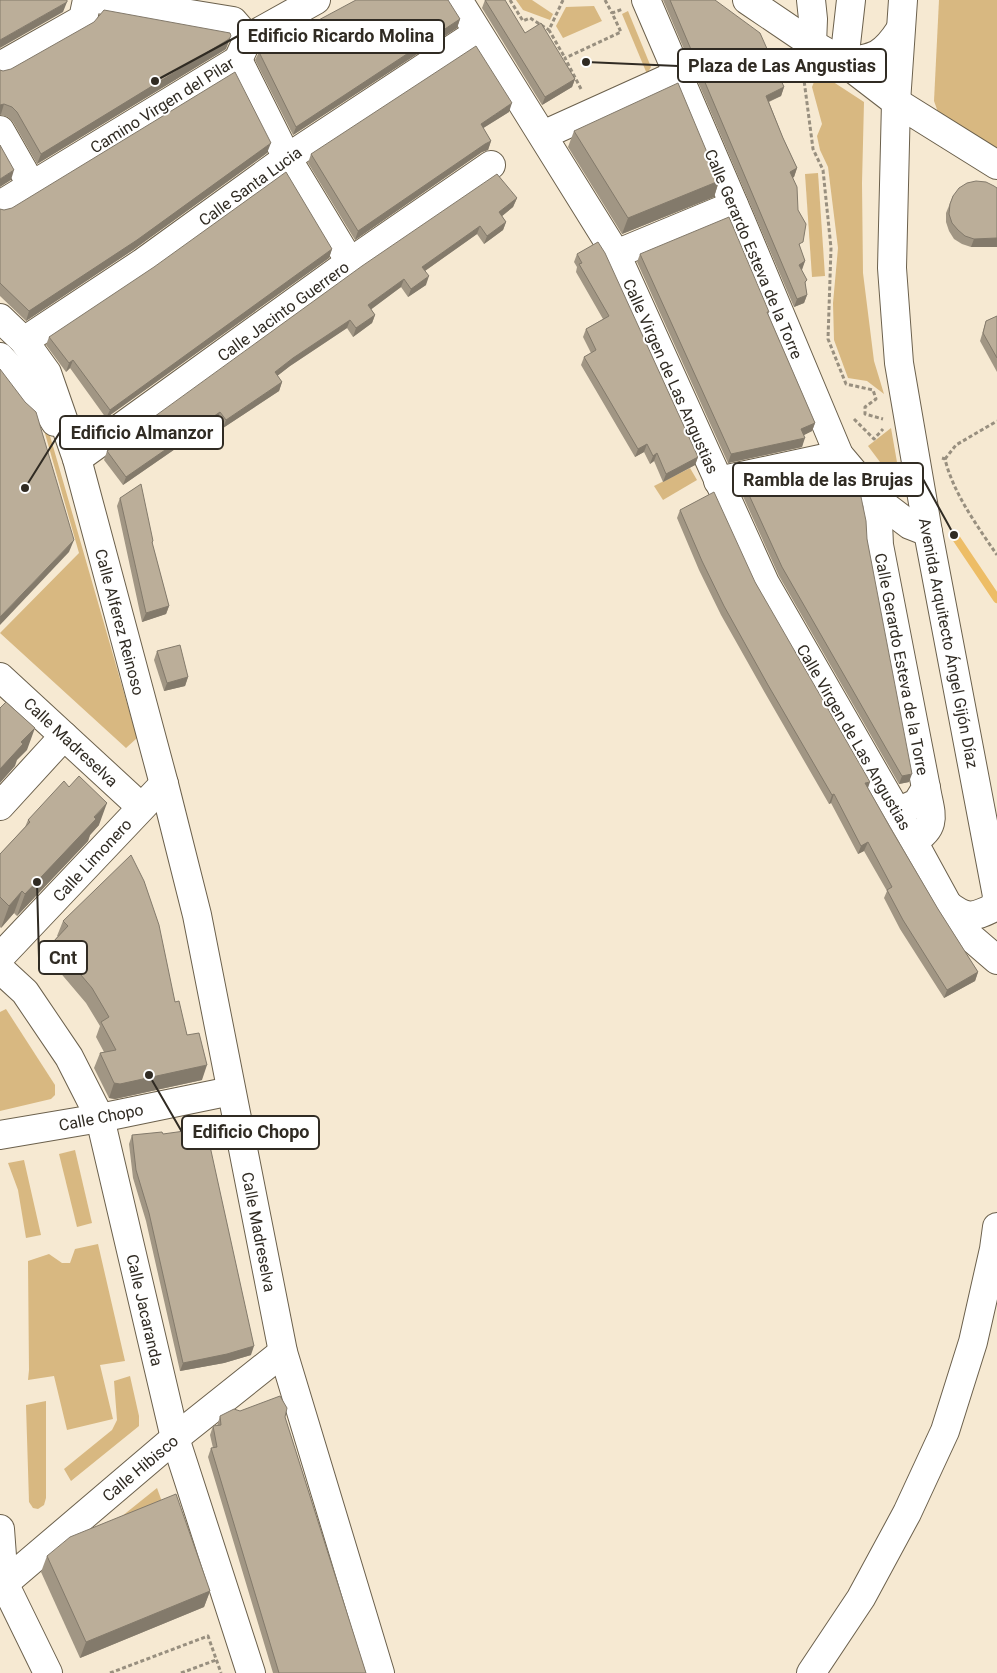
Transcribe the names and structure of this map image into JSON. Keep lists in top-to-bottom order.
{
  "streets": {
    "street": [
      "Camino Virgen del Pilar",
      "Calle Santa Lucia",
      "Calle Gerardo Esteva de la Torre",
      "Calle Jacinto Guerrero",
      "Calle Virgen de Las Angustias",
      "Calle Alferez Reinoso",
      "Avenida Arquitecto Ángel Gijón Díaz",
      "Calle Madreselva",
      "Calle Limonero",
      "Calle Chopo",
      "Calle Jacaranda",
      "Calle Hibisco"
    ]
  },
  "crossings": [
    ["Calle Santa Lucia", "Calle Virgen de Las Angustias"],
    ["Calle Santa Lucia", "Calle Alferez Reinoso"],
    ["Calle Gerardo Esteva de la Torre", "Calle Virgen de Las Angustias"],
    ["Calle Gerardo Esteva de la Torre", "Avenida Arquitecto Ángel Gijón Díaz"],
    ["Calle Jacinto Guerrero", "Calle Alferez Reinoso"],
    ["Calle Alferez Reinoso", "Calle Madreselva"],
    ["Calle Alferez Reinoso", "Calle Limonero"],
    ["Calle Madreselva", "Calle Limonero"],
    ["Calle Madreselva", "Calle Chopo"],
    ["Calle Madreselva", "Calle Hibisco"],
    ["Calle Limonero", "Calle Jacaranda"],
    ["Calle Chopo", "Calle Jacaranda"],
    ["Calle Jacaranda", "Calle Hibisco"]
  ],
  "places": [
    "Plaza de Las Angustias",
    "Edificio Ricardo Molina",
    "Edificio Almanzor",
    "Rambla de las Brujas",
    "Cnt",
    "Edificio Chopo"
  ]
}
